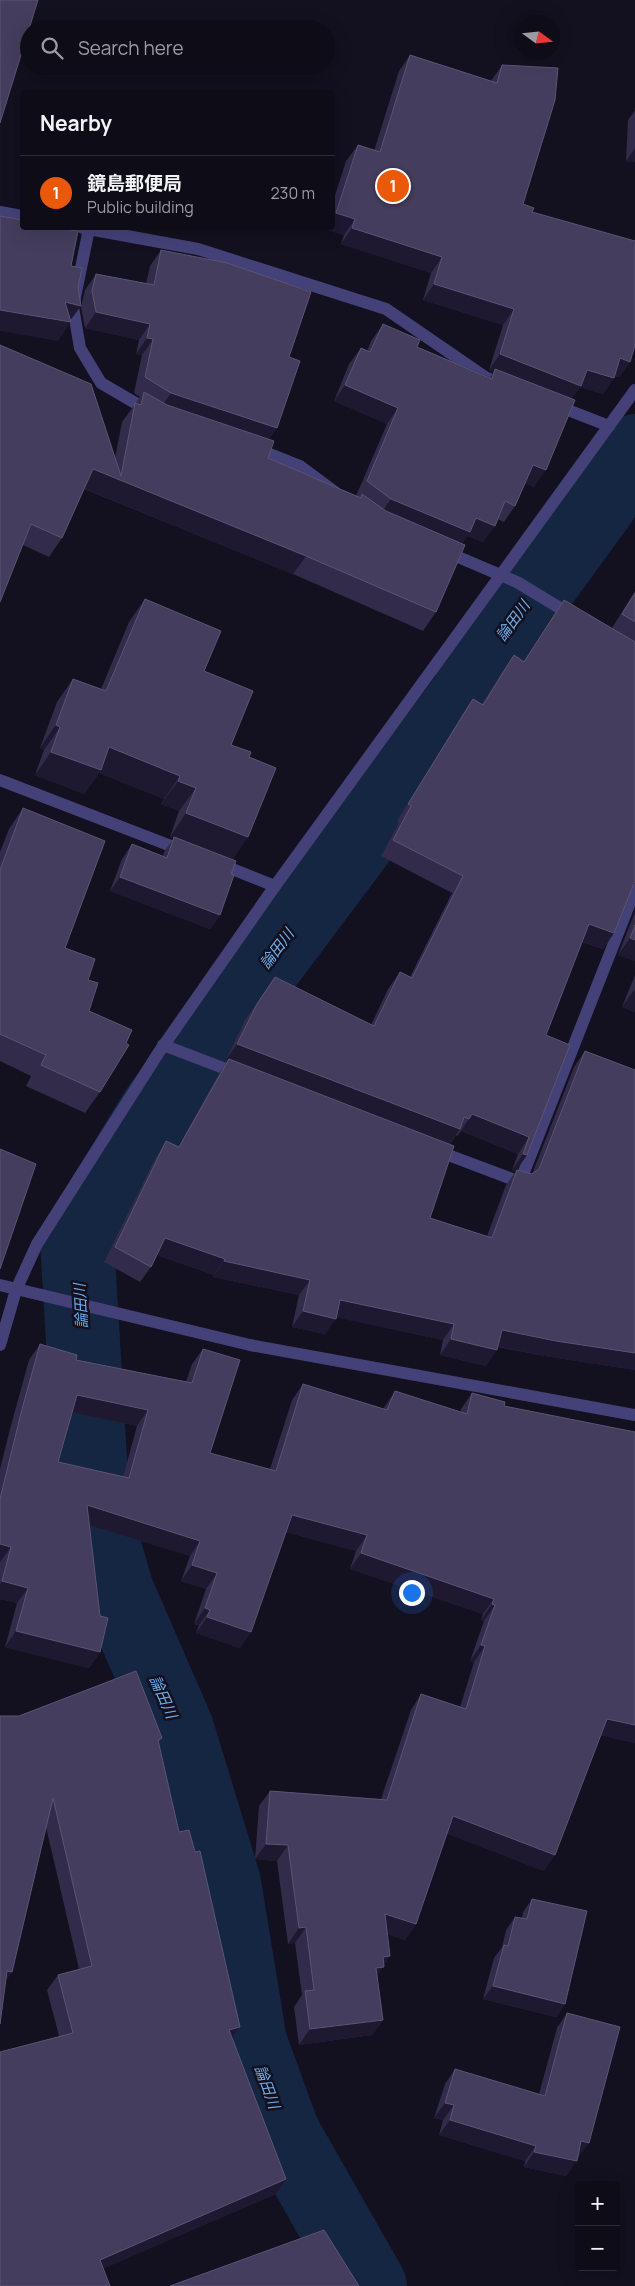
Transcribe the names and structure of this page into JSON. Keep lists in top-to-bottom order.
{
  "water": ["論田川"],
  "north": "right",
  "page": {
    "search": "Search here",
    "heading": "Nearby",
    "list": [
      {
        "mark": "1",
        "name": "鏡島郵便局",
        "note": "Public building",
        "value": "230 m"
      }
    ],
    "pins": "1",
    "map_buttons": ["+", "−"]
  }
}
